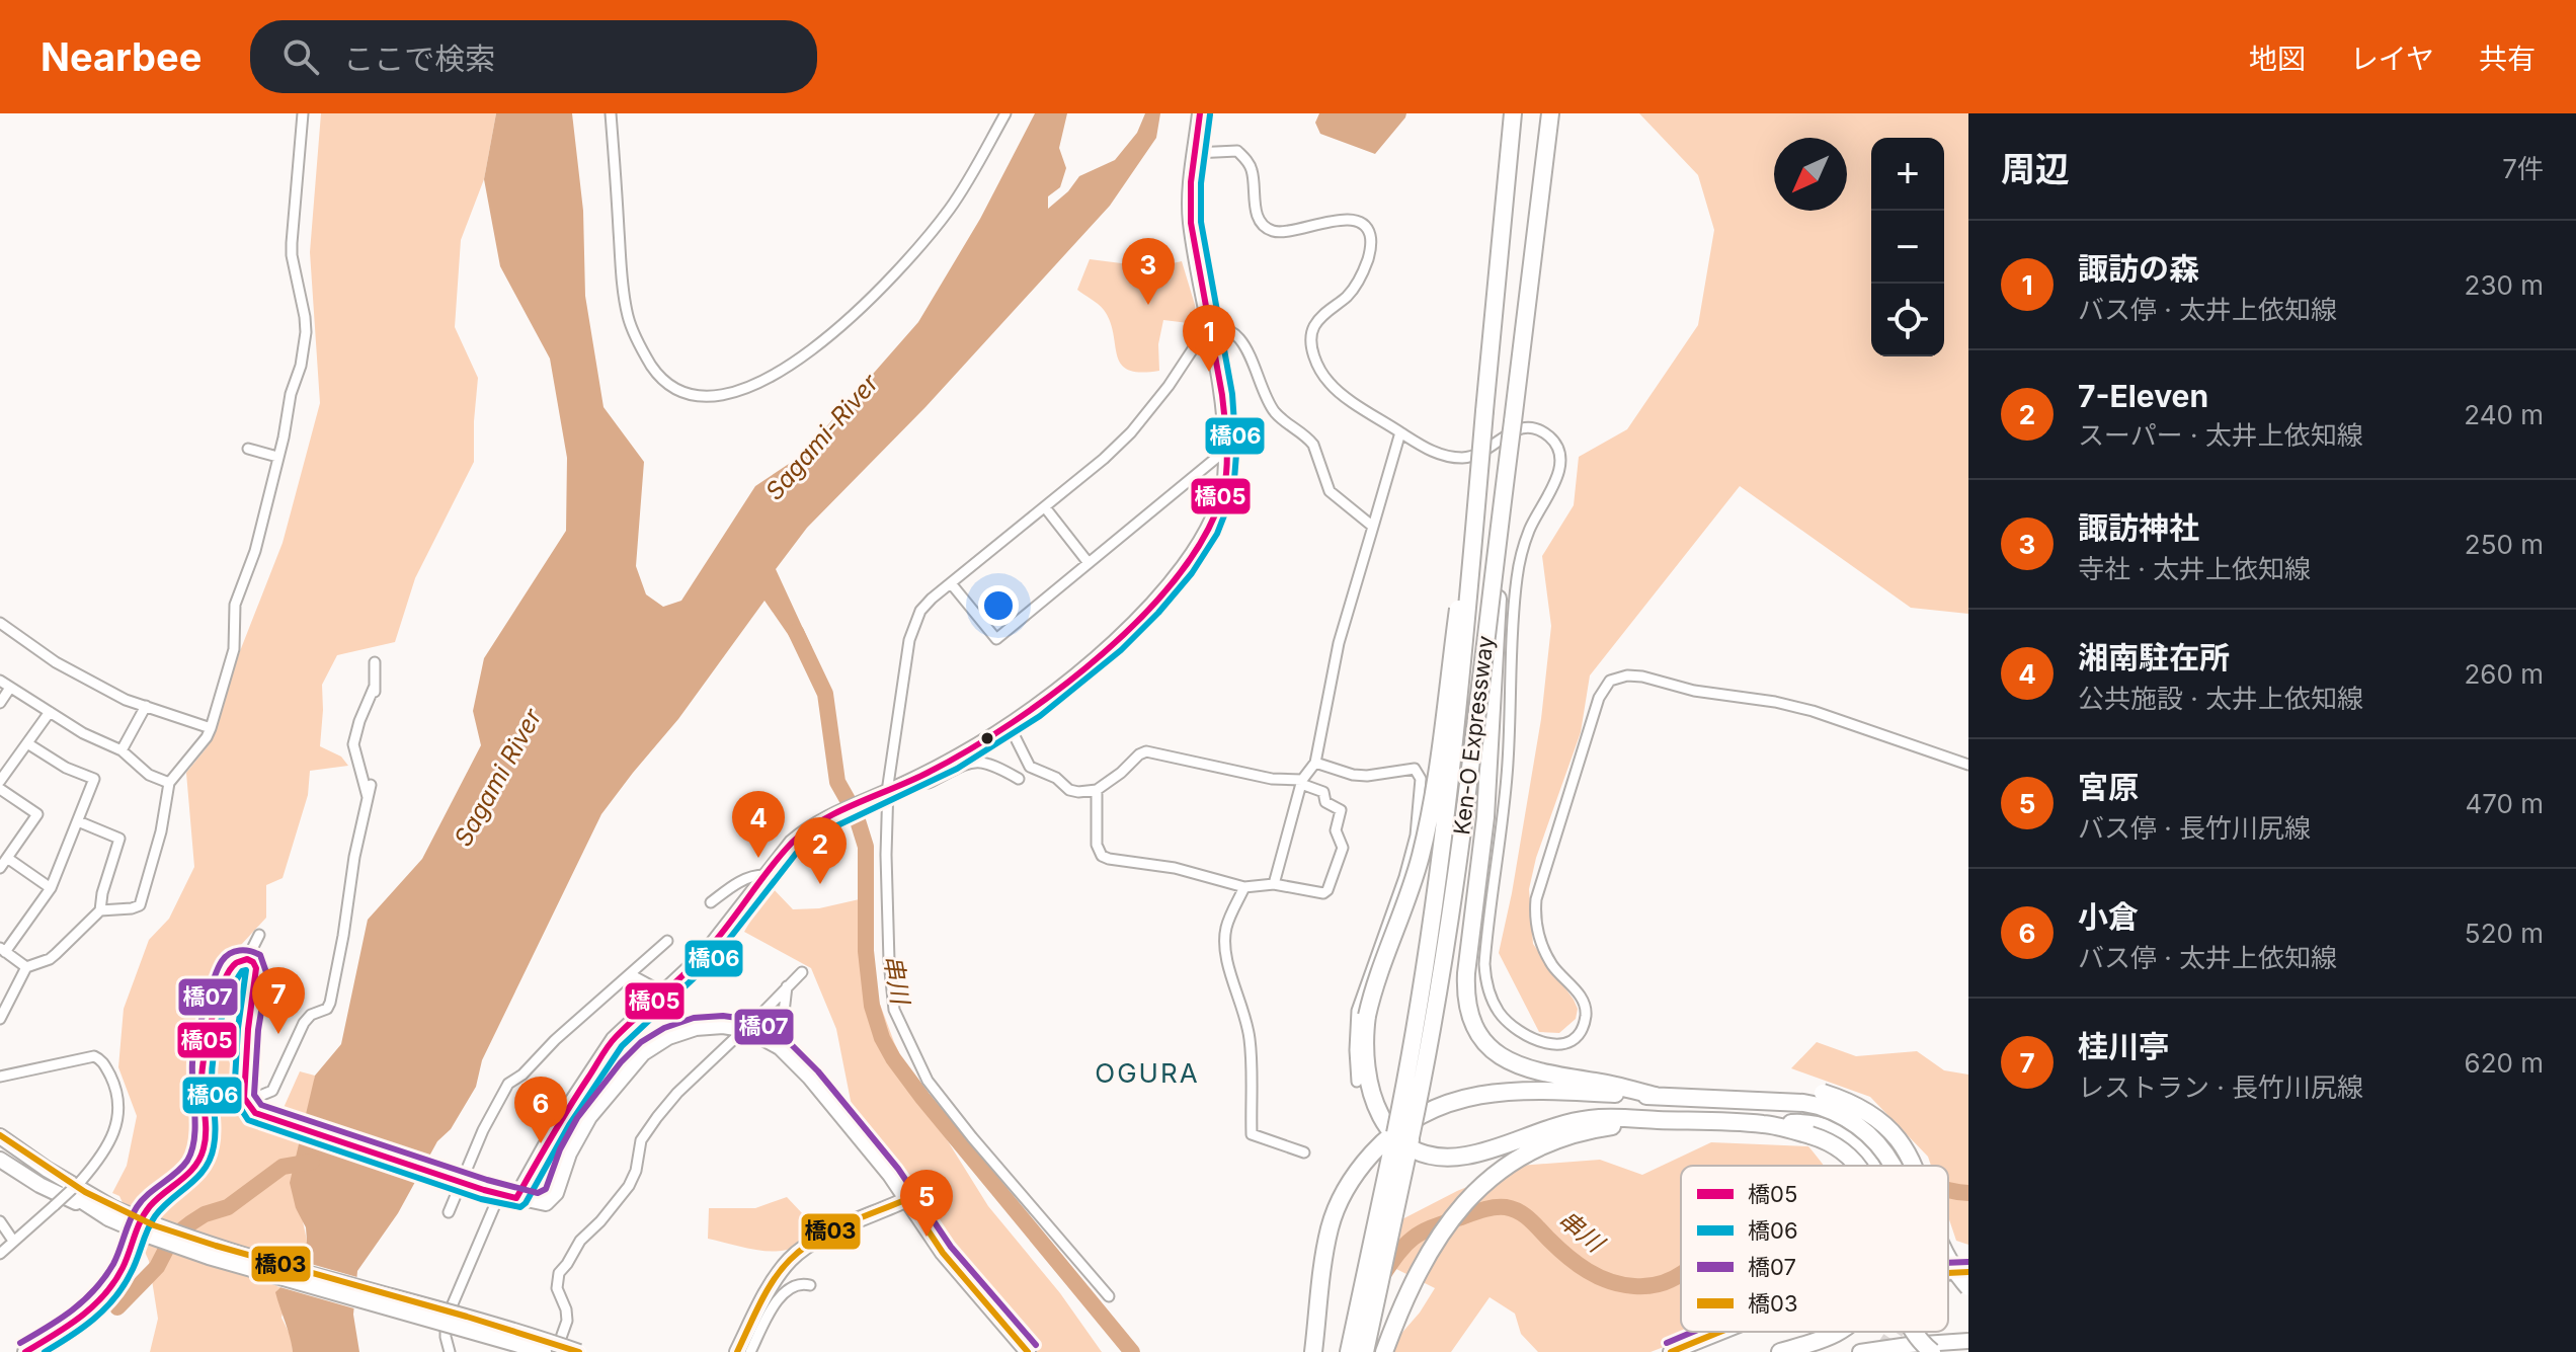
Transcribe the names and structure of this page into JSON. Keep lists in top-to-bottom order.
{
  "streets": {
    "highway": ["Ken-O Expressway"]
  },
  "districts": ["OGURA"],
  "water": ["Sagami-River", "Sagami River", "串川"],
  "lines": [
    "transit line 橋05",
    "transit line 橋06",
    "transit line 橋07",
    "transit line 橋03"
  ],
  "legend": [
    "橋05",
    "橋06",
    "橋07",
    "橋03"
  ],
  "north": "bottom left",
  "page": {
    "header": "Nearbee",
    "search": "ここで検索",
    "nav": ["地図", "レイヤ", "共有"],
    "heading": ["周辺", "7件"],
    "map_buttons": ["+", "−"],
    "list": [
      {
        "mark": "1",
        "name": "諏訪の森",
        "note": "バス停 · 太井上依知線",
        "value": "230 m"
      },
      {
        "mark": "2",
        "name": "7-Eleven",
        "note": "スーパー · 太井上依知線",
        "value": "240 m"
      },
      {
        "mark": "3",
        "name": "諏訪神社",
        "note": "寺社 · 太井上依知線",
        "value": "250 m"
      },
      {
        "mark": "4",
        "name": "湘南駐在所",
        "note": "公共施設 · 太井上依知線",
        "value": "260 m"
      },
      {
        "mark": "5",
        "name": "宮原",
        "note": "バス停 · 長竹川尻線",
        "value": "470 m"
      },
      {
        "mark": "6",
        "name": "小倉",
        "note": "バス停 · 太井上依知線",
        "value": "520 m"
      },
      {
        "mark": "7",
        "name": "桂川亭",
        "note": "レストラン · 長竹川尻線",
        "value": "620 m"
      }
    ],
    "pins": [
      "3",
      "1",
      "4",
      "2",
      "7",
      "6",
      "5"
    ]
  }
}
